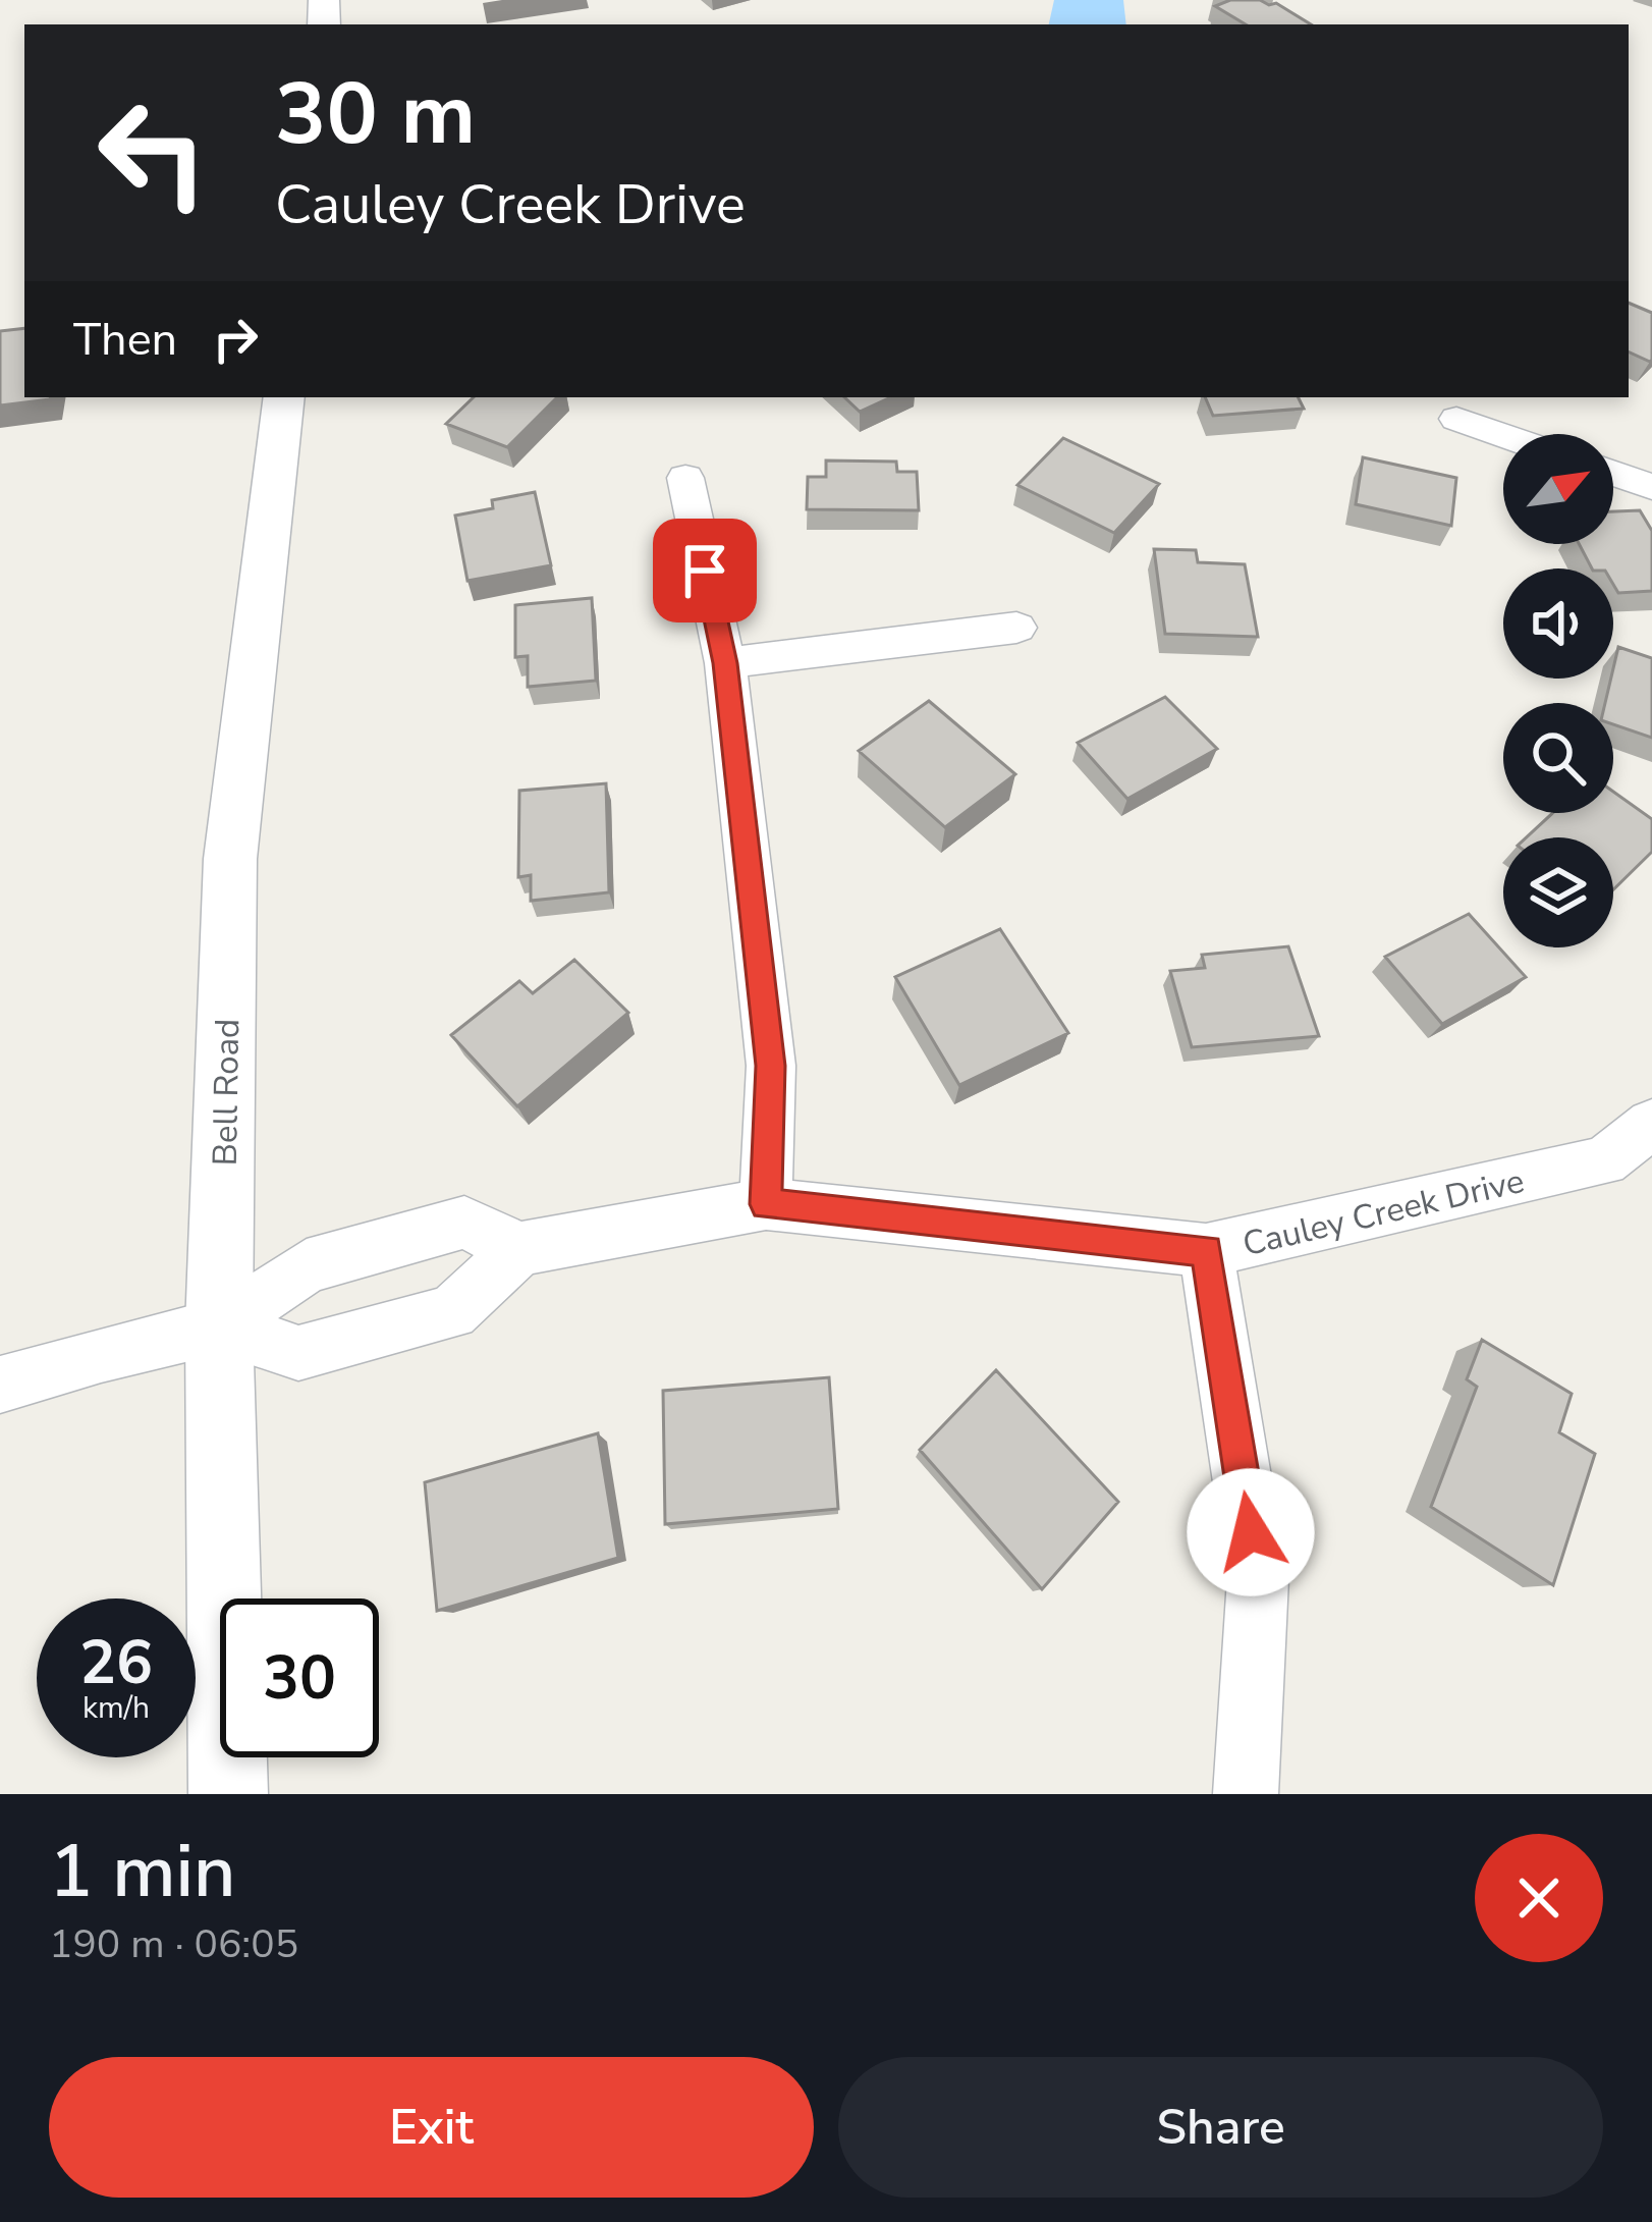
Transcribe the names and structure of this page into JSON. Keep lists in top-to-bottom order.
{
  "streets": {
    "street": ["Bell Road", "Cauley Creek Drive"]
  },
  "north": "top right",
  "page": {
    "turn": ["30 m", "Cauley Creek Drive"],
    "then": "Then",
    "speed": "26 km/h",
    "limit": "30",
    "heading": ["1 min", "190 m · 06:05"],
    "buttons": ["Exit", "Share"]
  }
}
